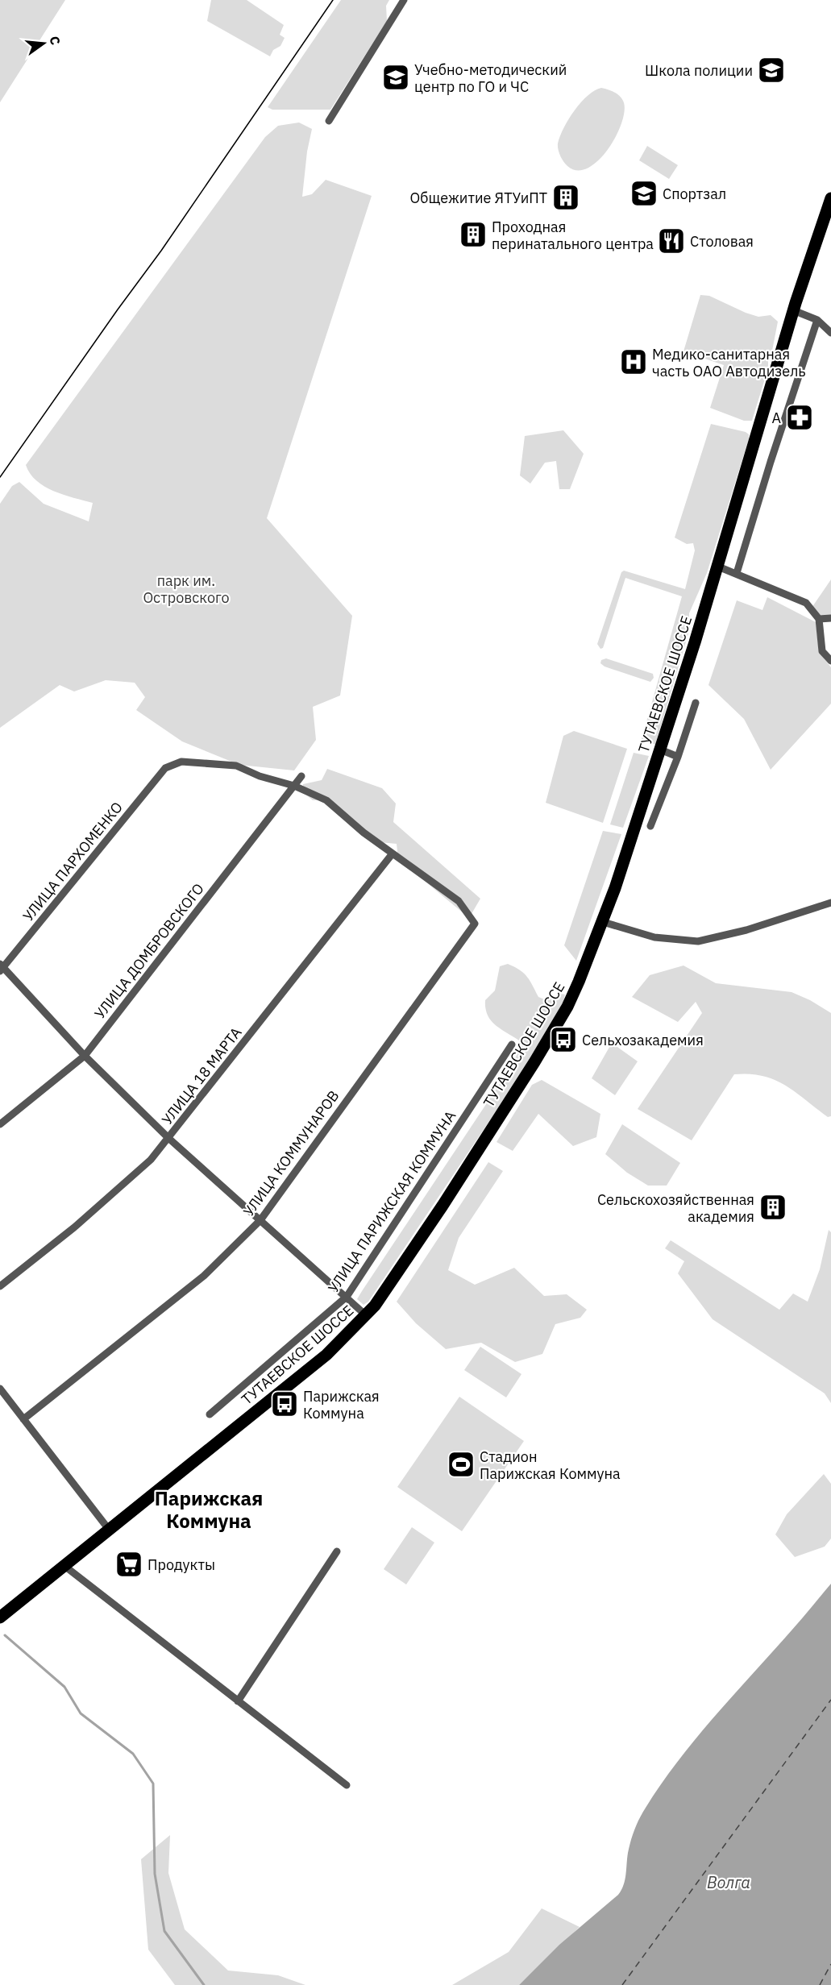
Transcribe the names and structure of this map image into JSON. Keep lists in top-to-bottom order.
{
  "streets": {
    "main road": ["ТУТАЕВСКОЕ ШОССЕ"],
    "street": [
      "УЛИЦА ПАРХОМЕНКО",
      "УЛИЦА ДОМБРОВСКОГО",
      "УЛИЦА 18 МАРТА",
      "УЛИЦА КОММУНАРОВ",
      "УЛИЦА ПАРИЖСКАЯ КОММУНА"
    ]
  },
  "crossings": [
    ["УЛИЦА ПАРХОМЕНКО", "УЛИЦА ДОМБРОВСКОГО"],
    ["УЛИЦА 18 МАРТА", "УЛИЦА КОММУНАРОВ"]
  ],
  "districts": ["Парижская Коммуна"],
  "water": ["Волга"],
  "parks": ["парк им. Островского"],
  "places": {
    "school or university": ["Школа полиции", "Учебно-методический центр по ГО и ЧС", "Спортзал"],
    "building": ["Общежитие ЯТУиПТ", "Проходная перинатального центра", "Сельскохозяйственная академия"],
    "restaurant": ["Столовая"],
    "hospital": ["Медико-санитарная часть ОАО Автодизель"],
    "pharmacy": ["А"],
    "bus stop": ["Сельхозакадемия", "Парижская Коммуна"],
    "sports": ["Стадион Парижская Коммуна"],
    "supermarket": ["Продукты"]
  },
  "north": "right"
}
